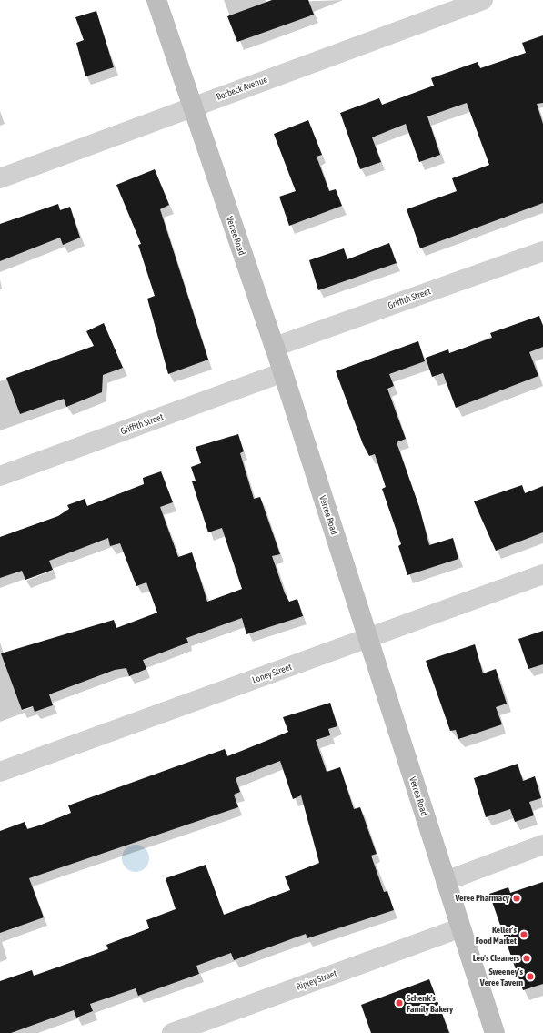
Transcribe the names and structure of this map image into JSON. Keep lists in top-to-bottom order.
{
  "streets": {
    "main road": ["Verree Road"],
    "street": [
      "Borbeck Avenue",
      "Griffith Street",
      "Loney Street",
      "Ripley Street"
    ]
  },
  "crossings": [
    ["Borbeck Avenue", "Verree Road"],
    ["Verree Road", "Griffith Street"],
    ["Verree Road", "Loney Street"],
    ["Verree Road", "Ripley Street"]
  ],
  "places": [
    "Veree Pharmacy",
    "Keller's Food Market",
    "Leo's Cleaners",
    "Sweeney's Veree Tavern",
    "Schenk's Family Bakery"
  ]
}
